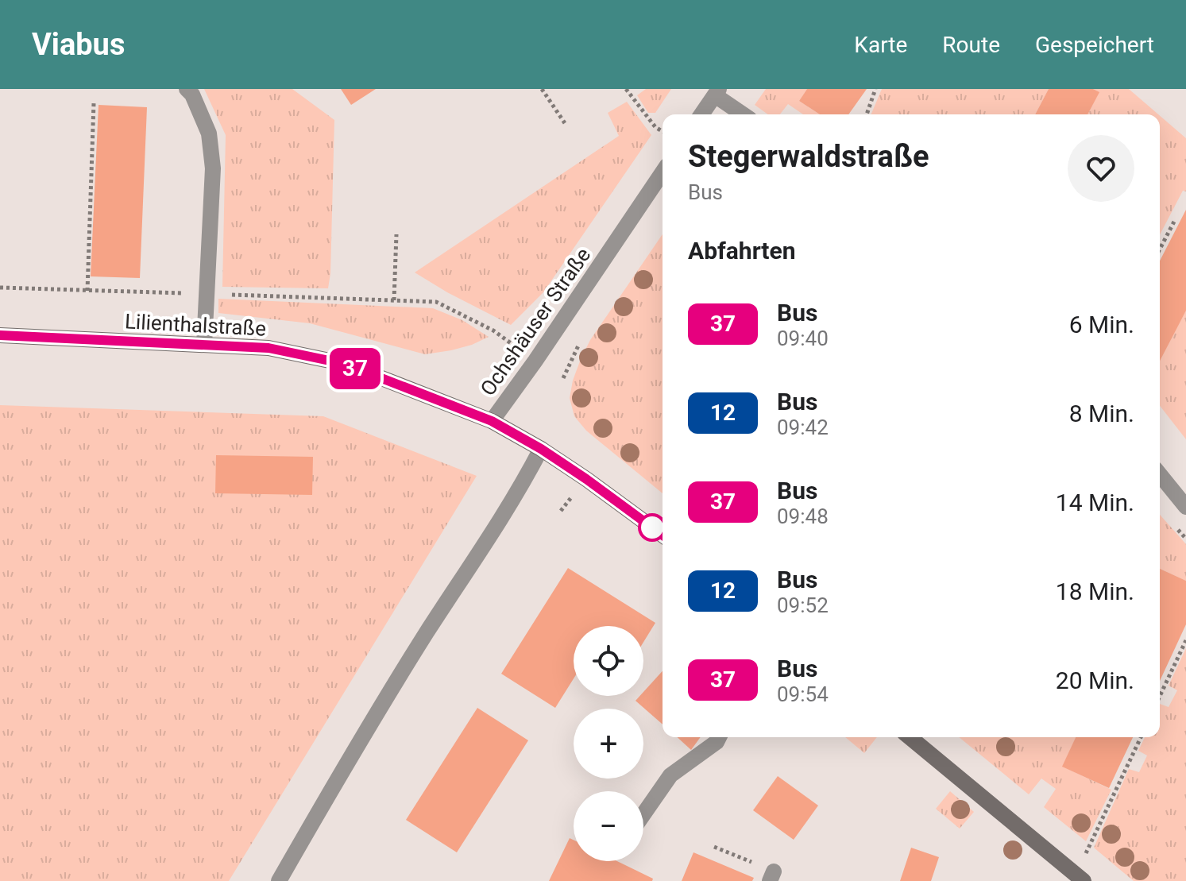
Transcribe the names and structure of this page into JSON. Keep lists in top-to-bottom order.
{
  "streets": {
    "main road": ["Ochshäuser Straße", "Lilienthalstraße"]
  },
  "crossings": [
    ["Ochshäuser Straße", "Lilienthalstraße"]
  ],
  "lines": ["bus line 37"],
  "page": {
    "header": "Viabus",
    "nav": ["Karte", "Route", "Gespeichert"],
    "on_map": "37",
    "heading": [
      ["Stegerwaldstraße", "Bus"],
      "Abfahrten"
    ],
    "list": [
      {
        "mark": "37",
        "name": "Bus",
        "note": "09:40",
        "value": "6 Min."
      },
      {
        "mark": "12",
        "name": "Bus",
        "note": "09:42",
        "value": "8 Min."
      },
      {
        "mark": "37",
        "name": "Bus",
        "note": "09:48",
        "value": "14 Min."
      },
      {
        "mark": "12",
        "name": "Bus",
        "note": "09:52",
        "value": "18 Min."
      },
      {
        "mark": "37",
        "name": "Bus",
        "note": "09:54",
        "value": "20 Min."
      }
    ],
    "map_buttons": ["+", "−"]
  }
}
